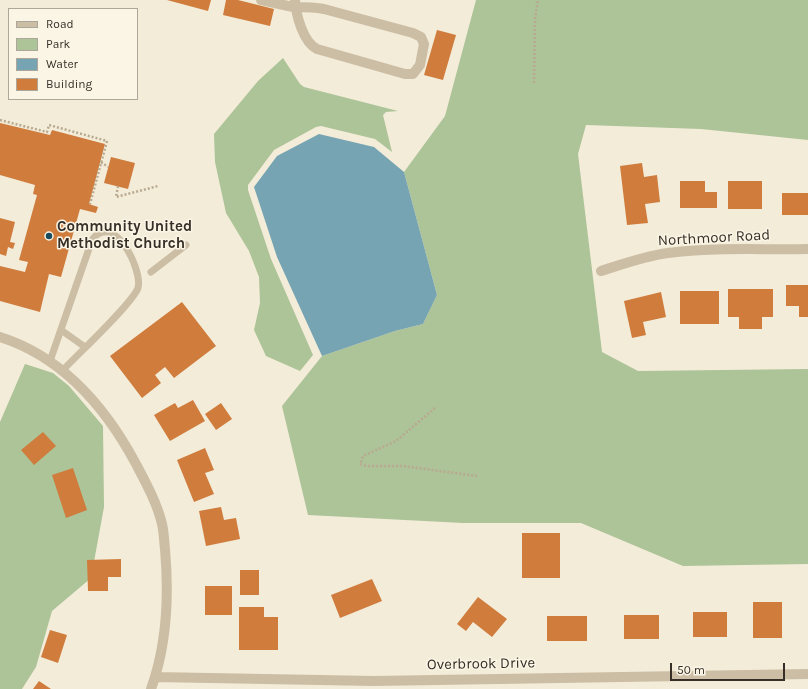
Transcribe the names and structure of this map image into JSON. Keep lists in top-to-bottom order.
{
  "streets": {
    "street": ["Northmoor Road", "Overbrook Drive"]
  },
  "places": ["Community United Methodist Church"],
  "legend": [
    "Road",
    "Park",
    "Water",
    "Building"
  ],
  "scale_bar": "50 m"
}
